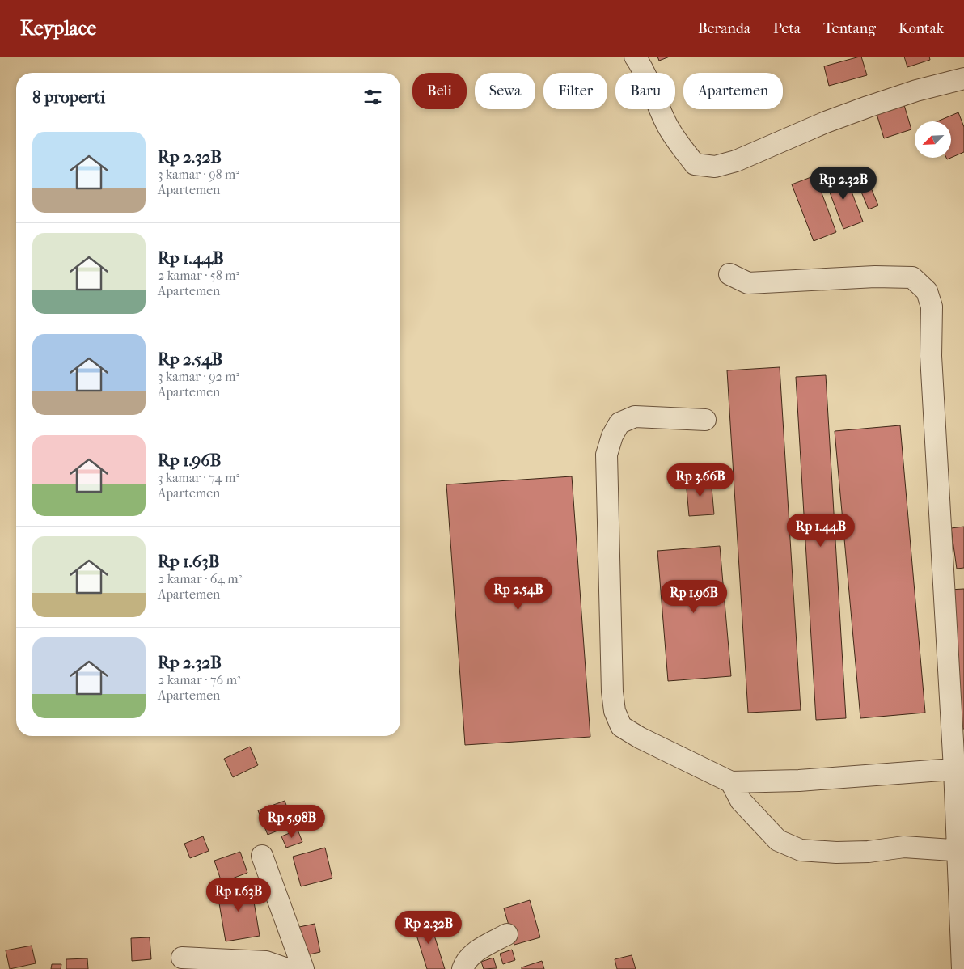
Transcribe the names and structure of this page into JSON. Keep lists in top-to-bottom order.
{
  "north": "bottom left",
  "page": {
    "header": "Keyplace",
    "nav": [
      "Beranda",
      "Peta",
      "Tentang",
      "Kontak"
    ],
    "chip": [
      "Beli",
      "Sewa",
      "Filter",
      "Baru",
      "Apartemen"
    ],
    "heading": "8 properti",
    "list": [
      {
        "name": "Rp 2.32B",
        "note": "3 kamar · 98 m² · Apartemen"
      },
      {
        "name": "Rp 1.44B",
        "note": "2 kamar · 58 m² · Apartemen"
      },
      {
        "name": "Rp 2.54B",
        "note": "3 kamar · 92 m² · Apartemen"
      },
      {
        "name": "Rp 1.96B",
        "note": "3 kamar · 74 m² · Apartemen"
      },
      {
        "name": "Rp 1.63B",
        "note": "2 kamar · 64 m² · Apartemen"
      },
      {
        "name": "Rp 2.32B",
        "note": "2 kamar · 76 m² · Apartemen"
      }
    ],
    "price": [
      "Rp 2.32B",
      "Rp 3.66B",
      "Rp 1.44B",
      "Rp 2.54B",
      "Rp 1.96B",
      "Rp 5.98B",
      "Rp 1.63B",
      "Rp 2.32B"
    ]
  }
}
